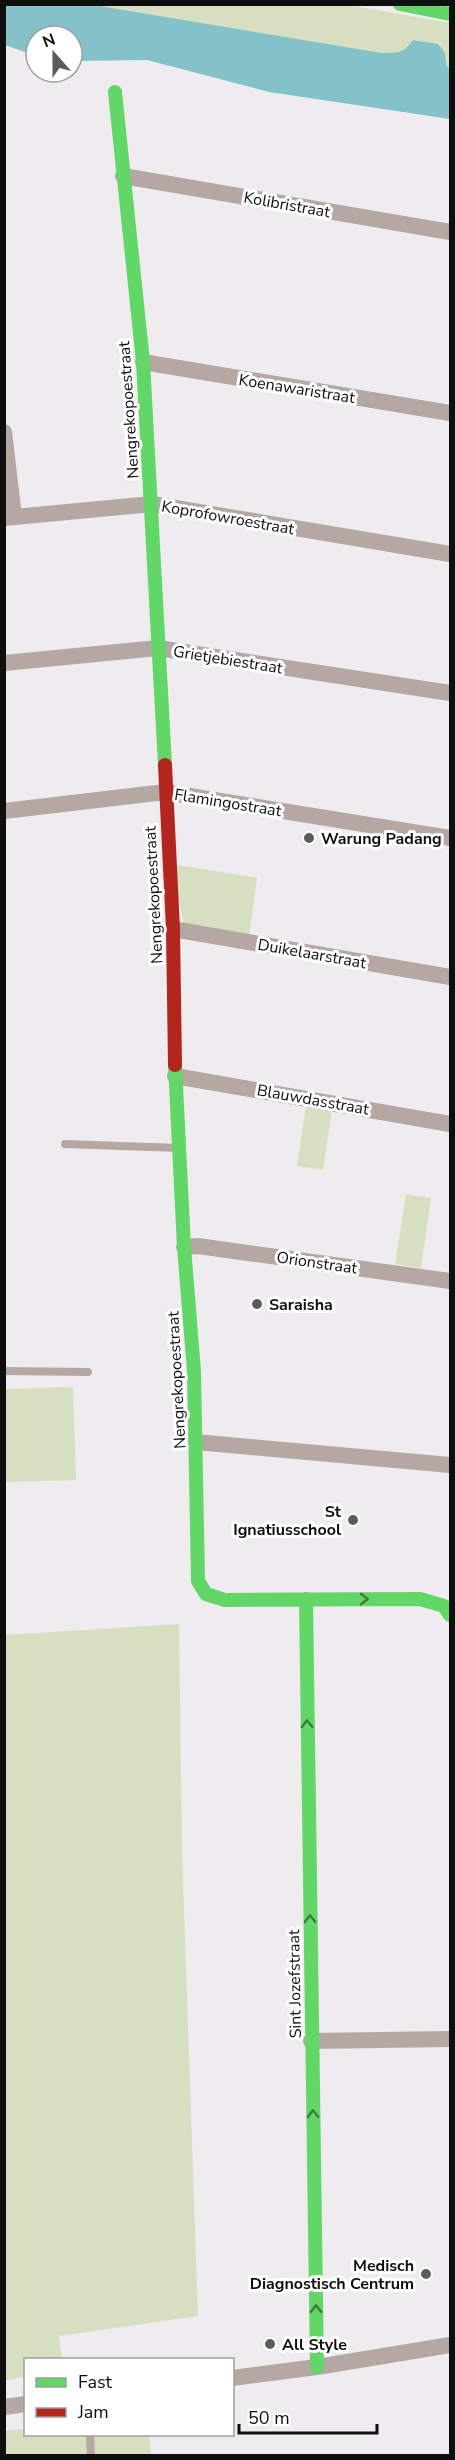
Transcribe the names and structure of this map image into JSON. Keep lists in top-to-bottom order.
{
  "streets": {
    "street": [
      "Kolibristraat",
      "Koenawaristraat",
      "Nengrekopoestraat",
      "Koprofowroestraat",
      "Grietjebiestraat",
      "Flamingostraat",
      "Duikelaarstraat",
      "Blauwdasstraat",
      "Orionstraat",
      "Sint Jozefstraat"
    ]
  },
  "crossings": [
    ["Kolibristraat", "Nengrekopoestraat"],
    ["Koenawaristraat", "Nengrekopoestraat"],
    ["Nengrekopoestraat", "Koprofowroestraat"],
    ["Nengrekopoestraat", "Grietjebiestraat"],
    ["Nengrekopoestraat", "Flamingostraat"],
    ["Nengrekopoestraat", "Duikelaarstraat"],
    ["Nengrekopoestraat", "Blauwdasstraat"],
    ["Nengrekopoestraat", "Orionstraat"],
    ["Nengrekopoestraat", "Sint Jozefstraat"]
  ],
  "one_way": ["Sint Jozefstraat"],
  "places": [
    "Warung Padang",
    "Saraisha",
    "St Ignatiusschool",
    "Medisch Diagnostisch Centrum",
    "All Style"
  ],
  "legend": ["Fast", "Jam"],
  "scale_bar": "50 m",
  "north": "top"
}
